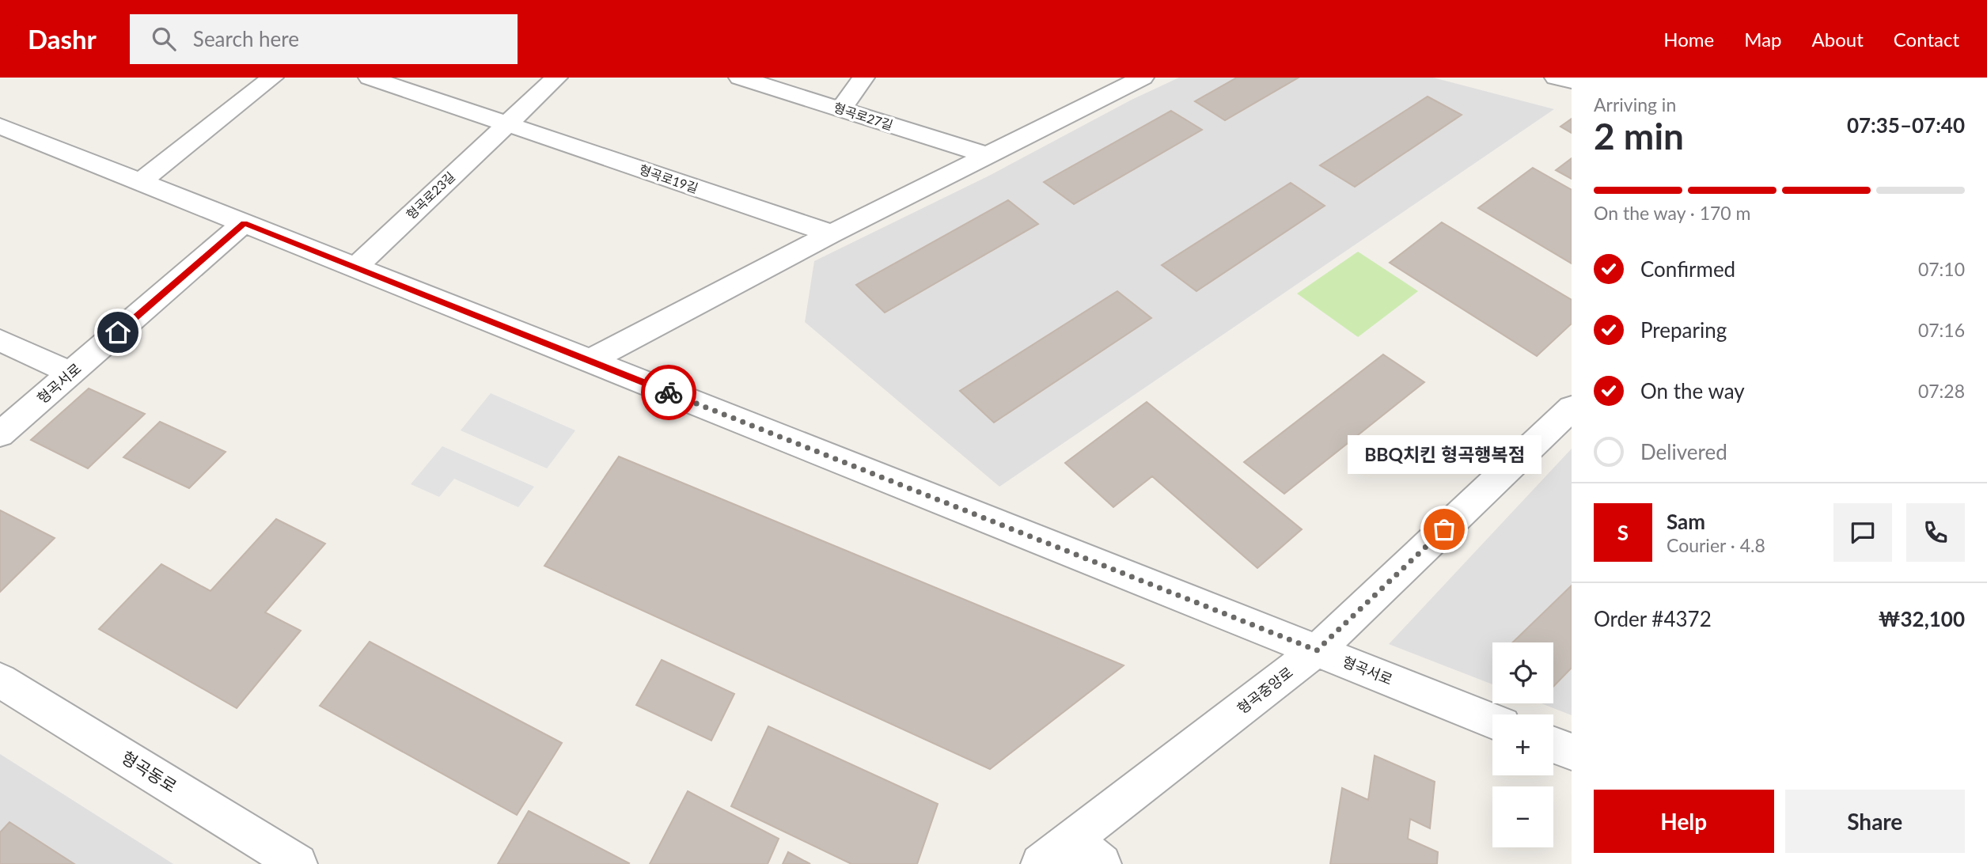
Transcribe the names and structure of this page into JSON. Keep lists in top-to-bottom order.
{
  "streets": {
    "street": [
      "형곡로27길",
      "형곡로19길",
      "형곡로23길",
      "형곡서로",
      "형곡중앙로",
      "형곡동로"
    ]
  },
  "crossings": [
    ["형곡로19길", "형곡로23길"],
    ["형곡로23길", "형곡서로"],
    ["형곡서로", "형곡중앙로"]
  ],
  "places": ["BBQ치킨 형곡행복점"],
  "page": {
    "header": "Dashr",
    "search": "Search here",
    "nav": [
      "Home",
      "Map",
      "About",
      "Contact"
    ],
    "heading": ["2 min", "Arriving in", "07:35–07:40"],
    "panel": [
      "Sam",
      "Courier · 4.8",
      "Order #4372",
      "₩32,100"
    ],
    "bar": "On the way · 170 m",
    "list": [
      ["Confirmed", "07:10"],
      ["Preparing", "07:16"],
      ["On the way", "07:28"],
      "Delivered"
    ],
    "bubble": "BBQ치킨 형곡행복점",
    "round": "S",
    "map_buttons": ["+", "−"],
    "buttons": ["Help", "Share"]
  }
}
